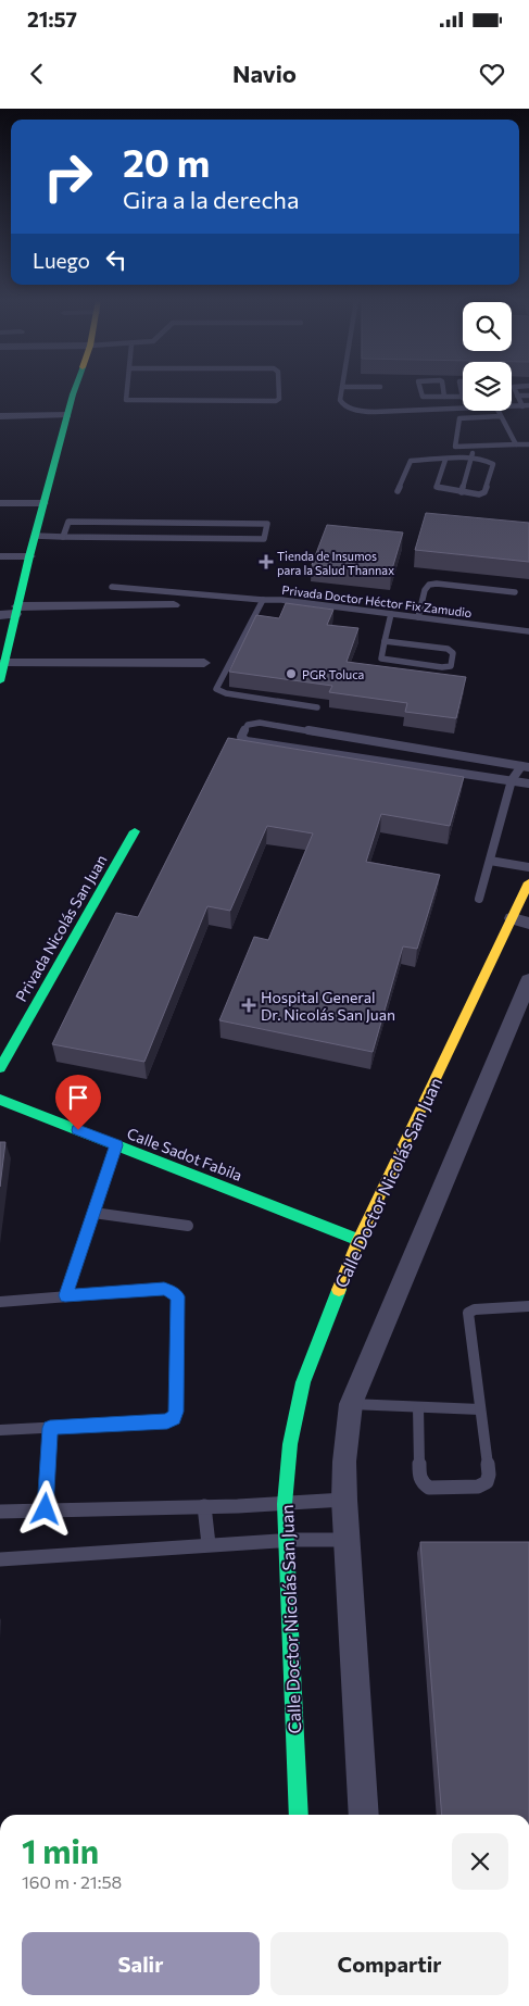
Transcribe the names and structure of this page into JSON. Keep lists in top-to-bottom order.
{
  "streets": {
    "street": ["Privada Nicolás San Juan", "Calle Sadot Fabila", "Calle Doctor Nicolás San Juan"],
    "lane": ["Privada Doctor Héctor Fix Zamudio"]
  },
  "crossings": [
    ["Calle Sadot Fabila", "Calle Doctor Nicolás San Juan"]
  ],
  "places": {
    "health": ["Tienda de Insumos para la Salud Thannax", "Hospital General Dr. Nicolás San Juan"],
    "other": ["PGR Toluca"]
  },
  "page": {
    "status": "21:57",
    "header": "Navio",
    "turn": ["20 m", "Gira a la derecha"],
    "then": "Luego",
    "heading": ["1 min", "160 m · 21:58"],
    "buttons": ["Salir", "Compartir"]
  }
}
